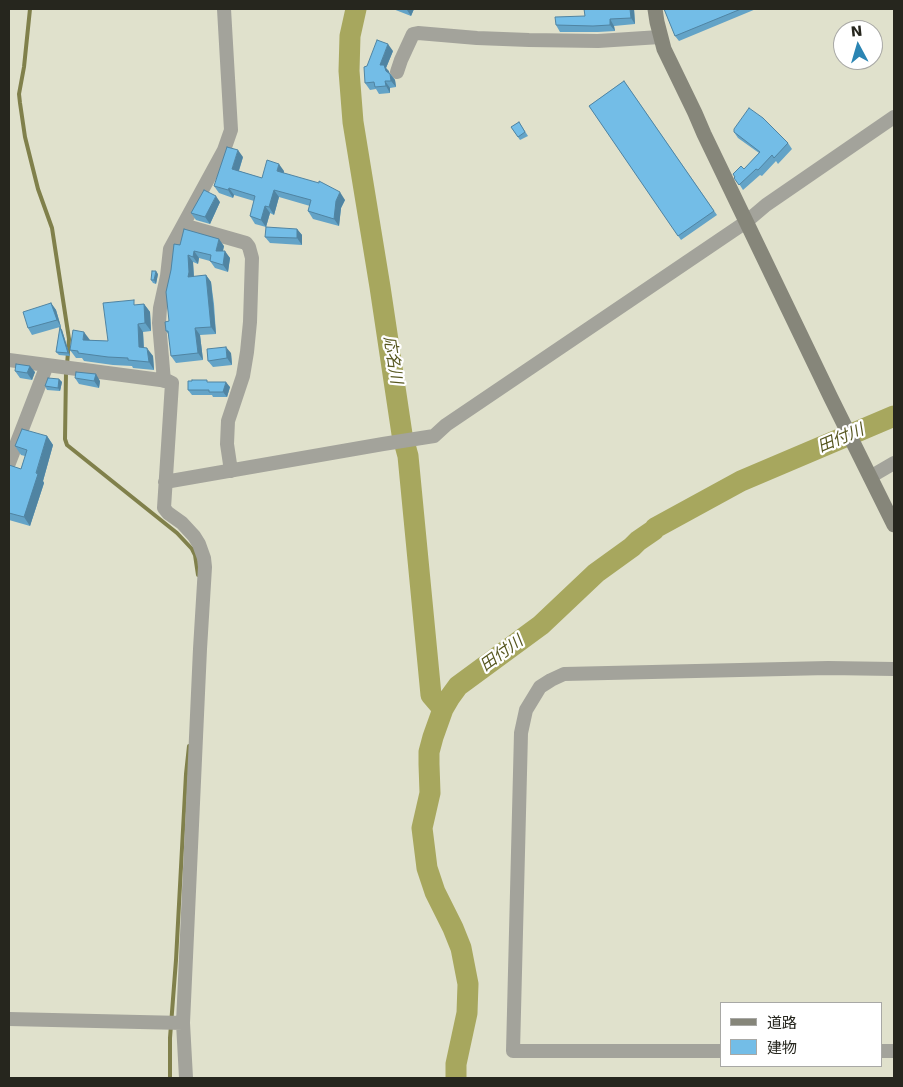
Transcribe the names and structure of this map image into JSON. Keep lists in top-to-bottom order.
{
  "water": ["応名川", "田付川"],
  "legend": ["道路", "建物"],
  "north": "top"
}
